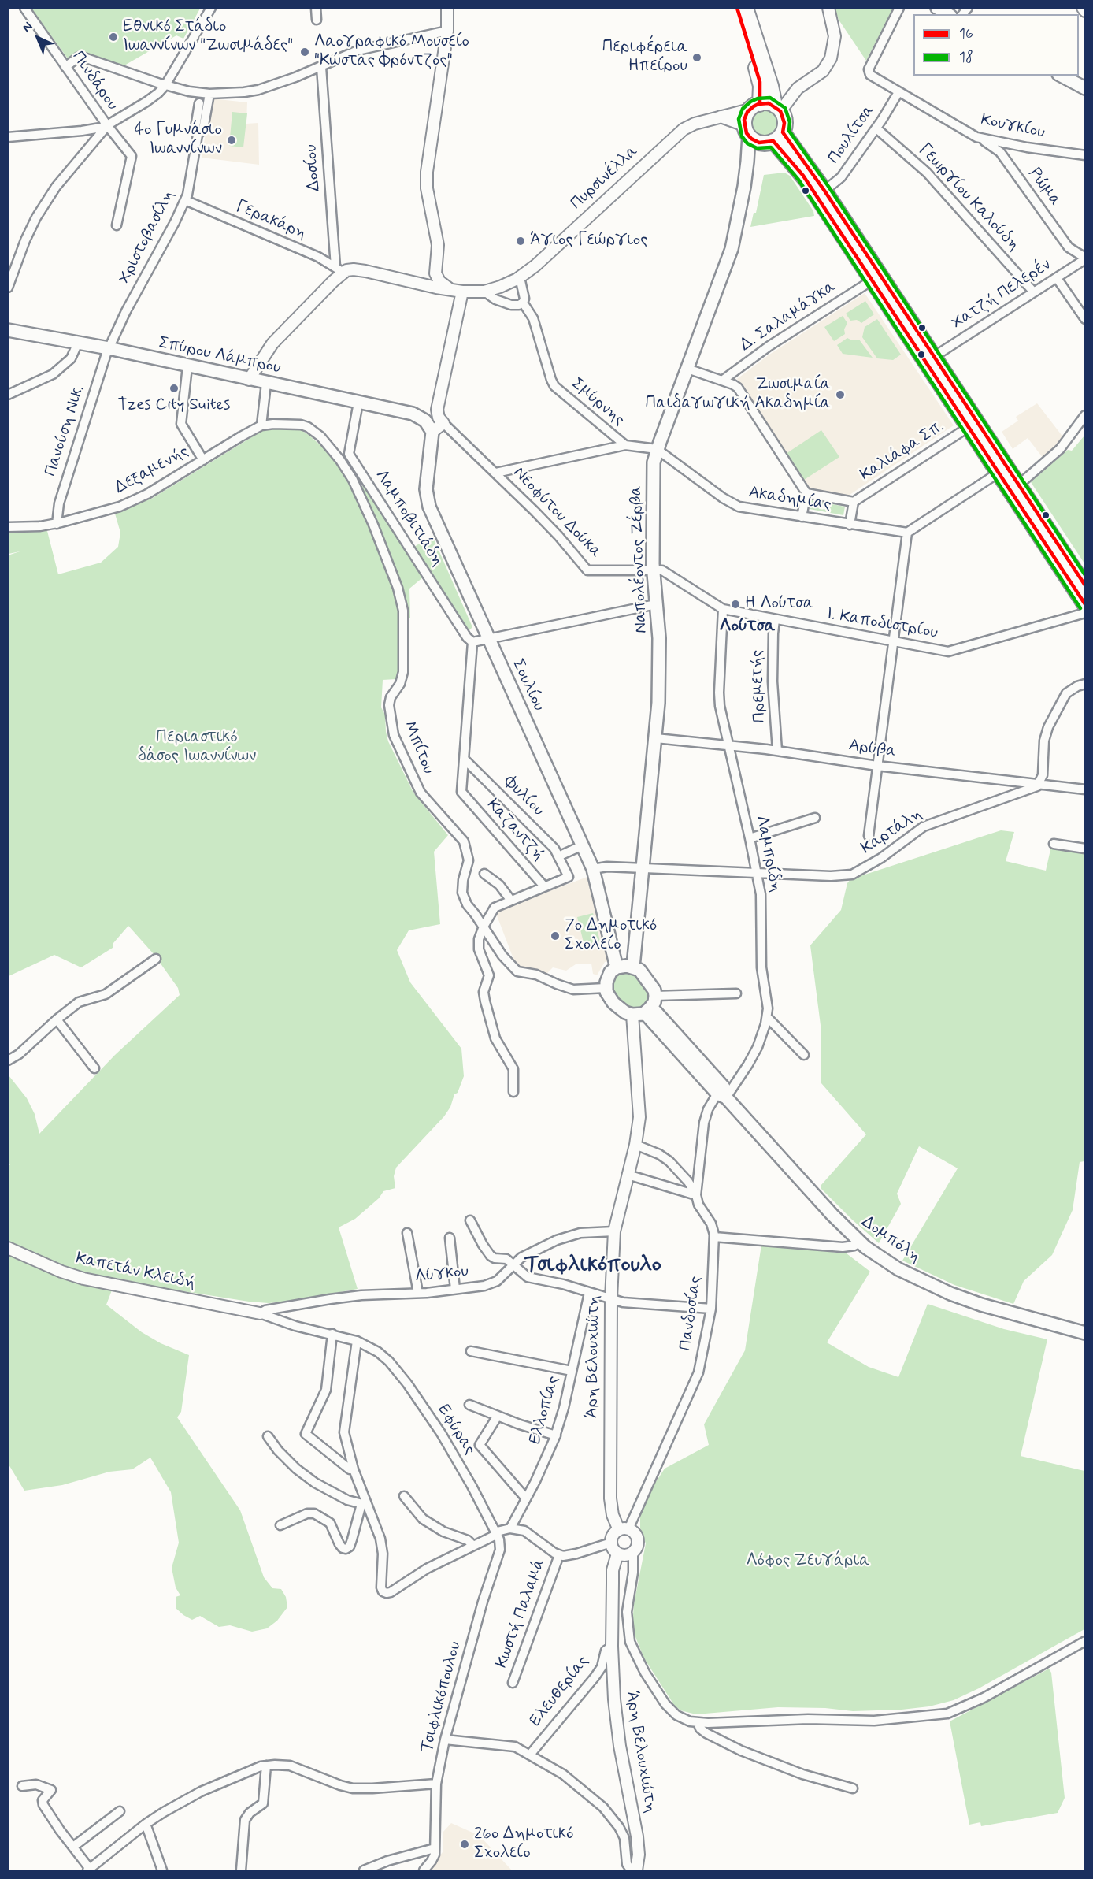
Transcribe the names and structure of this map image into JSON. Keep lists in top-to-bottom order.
{
  "streets": {
    "main road": [
      "Σπύρου Λάμπρου",
      "Ναπολέοντος Ζέρβα",
      "Σουλίου",
      "Δομπόλη"
    ],
    "street": [
      "Πινδάρου",
      "Κουγκίου",
      "Πουλίτσα",
      "Δοσίου",
      "Πυρσινέλλα",
      "Ρώμα",
      "Γεωργίου Καλούδη",
      "Γερακάρη",
      "Χριστοβασίλη",
      "Χατζή Πελερέν",
      "Δ. Σαλαμάγκα",
      "Σμύρνης",
      "Πανούση Νικ.",
      "Καλιάφα Σπ.",
      "Δεξαμενής",
      "Ακαδημίας",
      "Νεοφύτου Δούκα",
      "Λαμποβιτιάδη",
      "Ι. Καποδιστρίου",
      "Πρεμετής",
      "Μπίτου",
      "Αρύβα",
      "Φυλίου",
      "Καζαντζή",
      "Καρτάλη",
      "Λαμπρίδη",
      "Καπετάν Κλειδή",
      "Λύγκου",
      "Πανδοσίας",
      "Άρη Βελουχιώτη",
      "Ελλοπίας",
      "Εφύρας",
      "Κωστή Παλαμά",
      "Ελευθερίας",
      "Τσιφλικόπουλου"
    ]
  },
  "crossings": [
    ["Κουγκίου", "Πουλίτσα"],
    ["Κουγκίου", "Ρώμα"],
    ["Πουλίτσα", "Γεωργίου Καλούδη"],
    ["Δοσίου", "Πυρσινέλλα"],
    ["Δοσίου", "Γερακάρη"],
    ["Πυρσινέλλα", "Γερακάρη"],
    ["Πυρσινέλλα", "Ναπολέοντος Ζέρβα"],
    ["Ρώμα", "Χατζή Πελερέν"],
    ["Γεωργίου Καλούδη", "Χατζή Πελερέν"],
    ["Γερακάρη", "Χριστοβασίλη"],
    ["Χριστοβασίλη", "Σπύρου Λάμπρου"],
    ["Χριστοβασίλη", "Πανούση Νικ."],
    ["Σπύρου Λάμπρου", "Πανούση Νικ."],
    ["Σπύρου Λάμπρου", "Λαμποβιτιάδη"],
    ["Σμύρνης", "Νεοφύτου Δούκα"],
    ["Πανούση Νικ.", "Δεξαμενής"],
    ["Καλιάφα Σπ.", "Ακαδημίας"],
    ["Δεξαμενής", "Μπίτου"],
    ["Ακαδημίας", "Νεοφύτου Δούκα"],
    ["Ακαδημίας", "Ναπολέοντος Ζέρβα"],
    ["Νεοφύτου Δούκα", "Ναπολέοντος Ζέρβα"],
    ["Νεοφύτου Δούκα", "Ι. Καποδιστρίου"],
    ["Ναπολέοντος Ζέρβα", "Ι. Καποδιστρίου"],
    ["Ναπολέοντος Ζέρβα", "Σουλίου"],
    ["Ναπολέοντος Ζέρβα", "Μπίτου"],
    ["Ναπολέοντος Ζέρβα", "Αρύβα"],
    ["Ναπολέοντος Ζέρβα", "Καρτάλη"],
    ["Ναπολέοντος Ζέρβα", "Δομπόλη"],
    ["Ναπολέοντος Ζέρβα", "Άρη Βελουχιώτη"],
    ["Ι. Καποδιστρίου", "Πρεμετής"],
    ["Ι. Καποδιστρίου", "Λαμπρίδη"],
    ["Σουλίου", "Μπίτου"],
    ["Σουλίου", "Καρτάλη"],
    ["Σουλίου", "Δομπόλη"],
    ["Σουλίου", "Άρη Βελουχιώτη"],
    ["Πρεμετής", "Αρύβα"],
    ["Μπίτου", "Δομπόλη"],
    ["Μπίτου", "Άρη Βελουχιώτη"],
    ["Αρύβα", "Καρτάλη"],
    ["Αρύβα", "Λαμπρίδη"],
    ["Φυλίου", "Καζαντζή"],
    ["Καρτάλη", "Λαμπρίδη"],
    ["Λαμπρίδη", "Δομπόλη"],
    ["Δομπόλη", "Άρη Βελουχιώτη"],
    ["Καπετάν Κλειδή", "Λύγκου"],
    ["Καπετάν Κλειδή", "Εφύρας"],
    ["Λύγκου", "Άρη Βελουχιώτη"],
    ["Λύγκου", "Εφύρας"],
    ["Πανδοσίας", "Άρη Βελουχιώτη"],
    ["Άρη Βελουχιώτη", "Ελευθερίας"],
    ["Εφύρας", "Τσιφλικόπουλου"]
  ],
  "districts": ["Λούτσα", "Τσιφλικόπουλο"],
  "parks": ["Περιαστικό δάσος Ιωαννίνων", "Λόφος Ζευγάρια"],
  "places": [
    "Εθνικό Στάδιο Ιωαννίνων \"Ζωσιμάδες\"",
    "Λαογραφικό Μουσείο \"Κώστας Φρόντζος\"",
    "Περιφέρεια Ηπείρου",
    "4ο Γυμνάσιο Ιωαννίνων",
    "Άγιος Γεώργιος",
    "Tzes City Suites",
    "Ζωσιμαία Παιδαγωγική Ακαδημία",
    "Η Λούτσα",
    "7ο Δημοτικό Σχολείο",
    "26ο Δημοτικό Σχολείο"
  ],
  "lines": ["transit line 16", "transit line 18"],
  "legend": ["16", "18"],
  "north": "top left"
}
